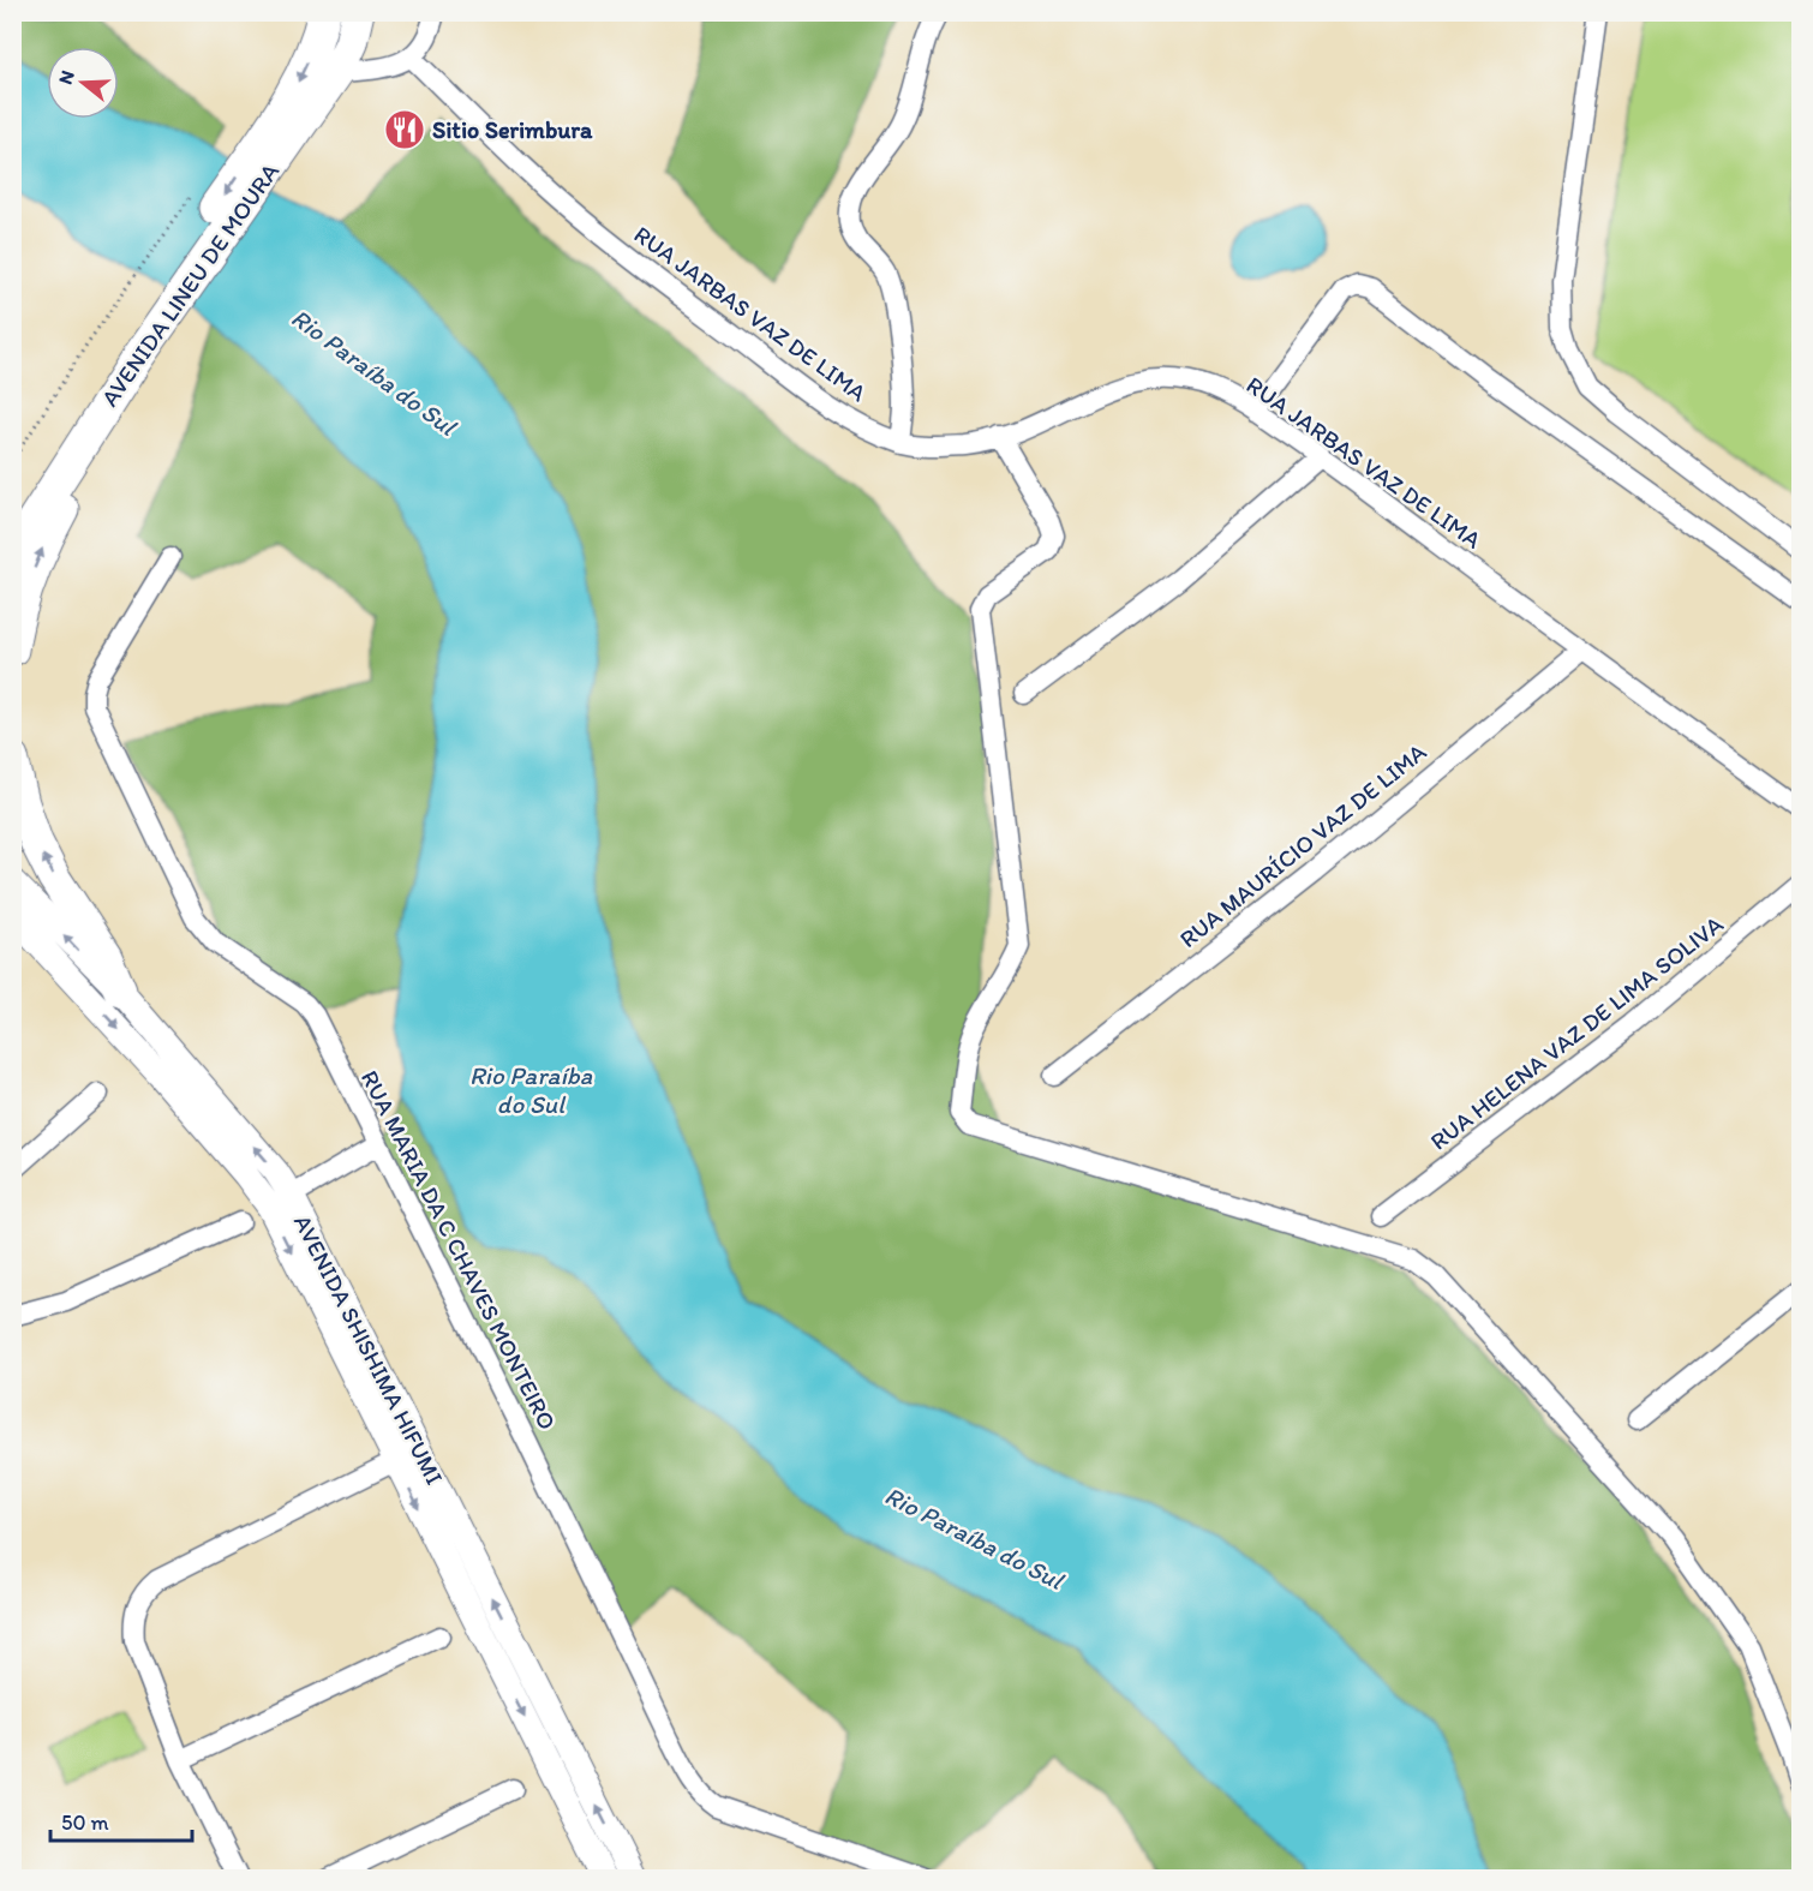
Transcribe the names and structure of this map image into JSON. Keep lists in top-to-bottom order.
{
  "streets": {
    "main road": ["AVENIDA LINEU DE MOURA"],
    "street": [
      "RUA JARBAS VAZ DE LIMA",
      "RUA MAURÍCIO VAZ DE LIMA",
      "RUA HELENA VAZ DE LIMA SOLIVA",
      "RUA MARIA DA C CHAVES MONTEIRO",
      "AVENIDA SHISHIMA HIFUMI"
    ]
  },
  "crossings": [
    ["RUA JARBAS VAZ DE LIMA", "RUA MAURÍCIO VAZ DE LIMA"]
  ],
  "water": ["Rio Paraíba do Sul"],
  "places": {
    "restaurant": ["Sitio Serimbura"]
  },
  "scale_bar": "50 m",
  "north": "left"
}
